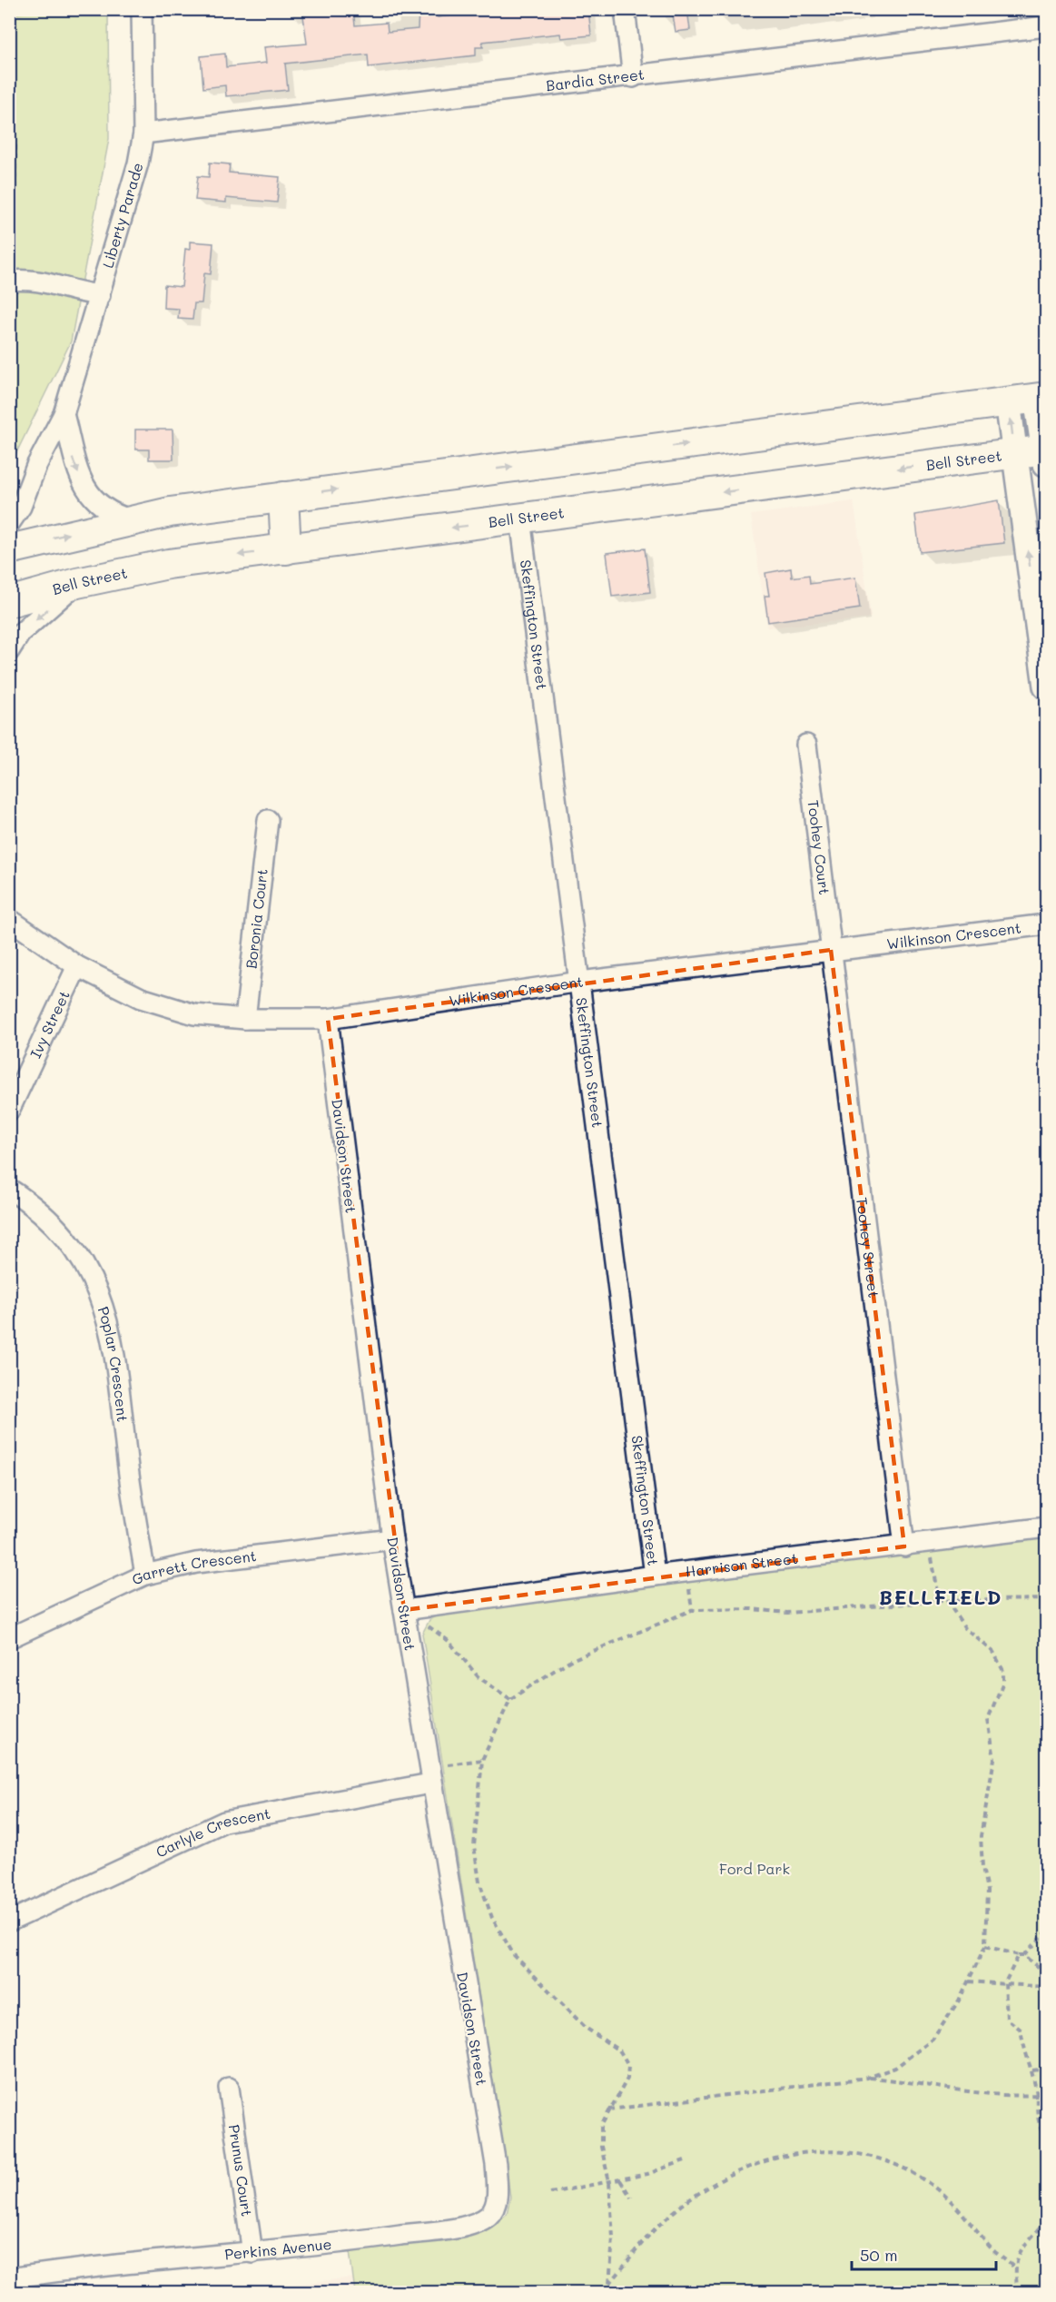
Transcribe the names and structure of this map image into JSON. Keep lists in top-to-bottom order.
{
  "streets": {
    "highway": ["Bell Street"],
    "street": [
      "Bardia Street",
      "Liberty Parade",
      "Skeffington Street",
      "Toohey Court",
      "Boronia Court",
      "Wilkinson Crescent",
      "Ivy Street",
      "Davidson Street",
      "Toohey Street",
      "Poplar Crescent",
      "Harrison Street",
      "Garrett Crescent",
      "Carlyle Crescent",
      "Prunus Court",
      "Perkins Avenue"
    ]
  },
  "crossings": [
    ["Bardia Street", "Liberty Parade"],
    ["Bell Street", "Skeffington Street"],
    ["Skeffington Street", "Wilkinson Crescent"],
    ["Skeffington Street", "Harrison Street"],
    ["Toohey Court", "Wilkinson Crescent"],
    ["Toohey Court", "Toohey Street"],
    ["Boronia Court", "Wilkinson Crescent"],
    ["Wilkinson Crescent", "Ivy Street"],
    ["Wilkinson Crescent", "Davidson Street"],
    ["Wilkinson Crescent", "Toohey Street"],
    ["Davidson Street", "Harrison Street"],
    ["Davidson Street", "Garrett Crescent"],
    ["Davidson Street", "Carlyle Crescent"],
    ["Davidson Street", "Perkins Avenue"],
    ["Toohey Street", "Harrison Street"],
    ["Poplar Crescent", "Garrett Crescent"],
    ["Prunus Court", "Perkins Avenue"]
  ],
  "districts": ["BELLFIELD"],
  "parks": ["Ford Park"],
  "scale_bar": "50 m"
}
